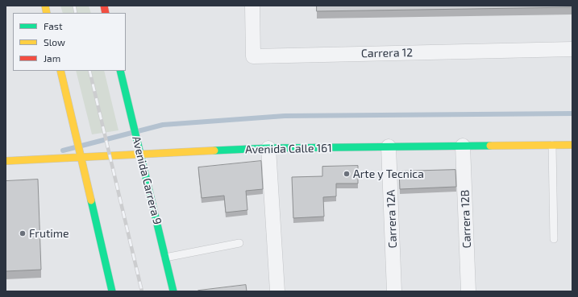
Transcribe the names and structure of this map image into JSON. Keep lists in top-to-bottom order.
{
  "streets": {
    "main road": ["Avenida Calle 161", "Avenida Carrera 9"],
    "street": ["Carrera 12", "Carrera 12A", "Carrera 12B"]
  },
  "crossings": [
    ["Avenida Calle 161", "Avenida Carrera 9"],
    ["Avenida Calle 161", "Carrera 12A"],
    ["Avenida Calle 161", "Carrera 12B"]
  ],
  "places": ["Arte y Tecnica", "Frutime"],
  "legend": ["Fast", "Slow", "Jam"]
}
